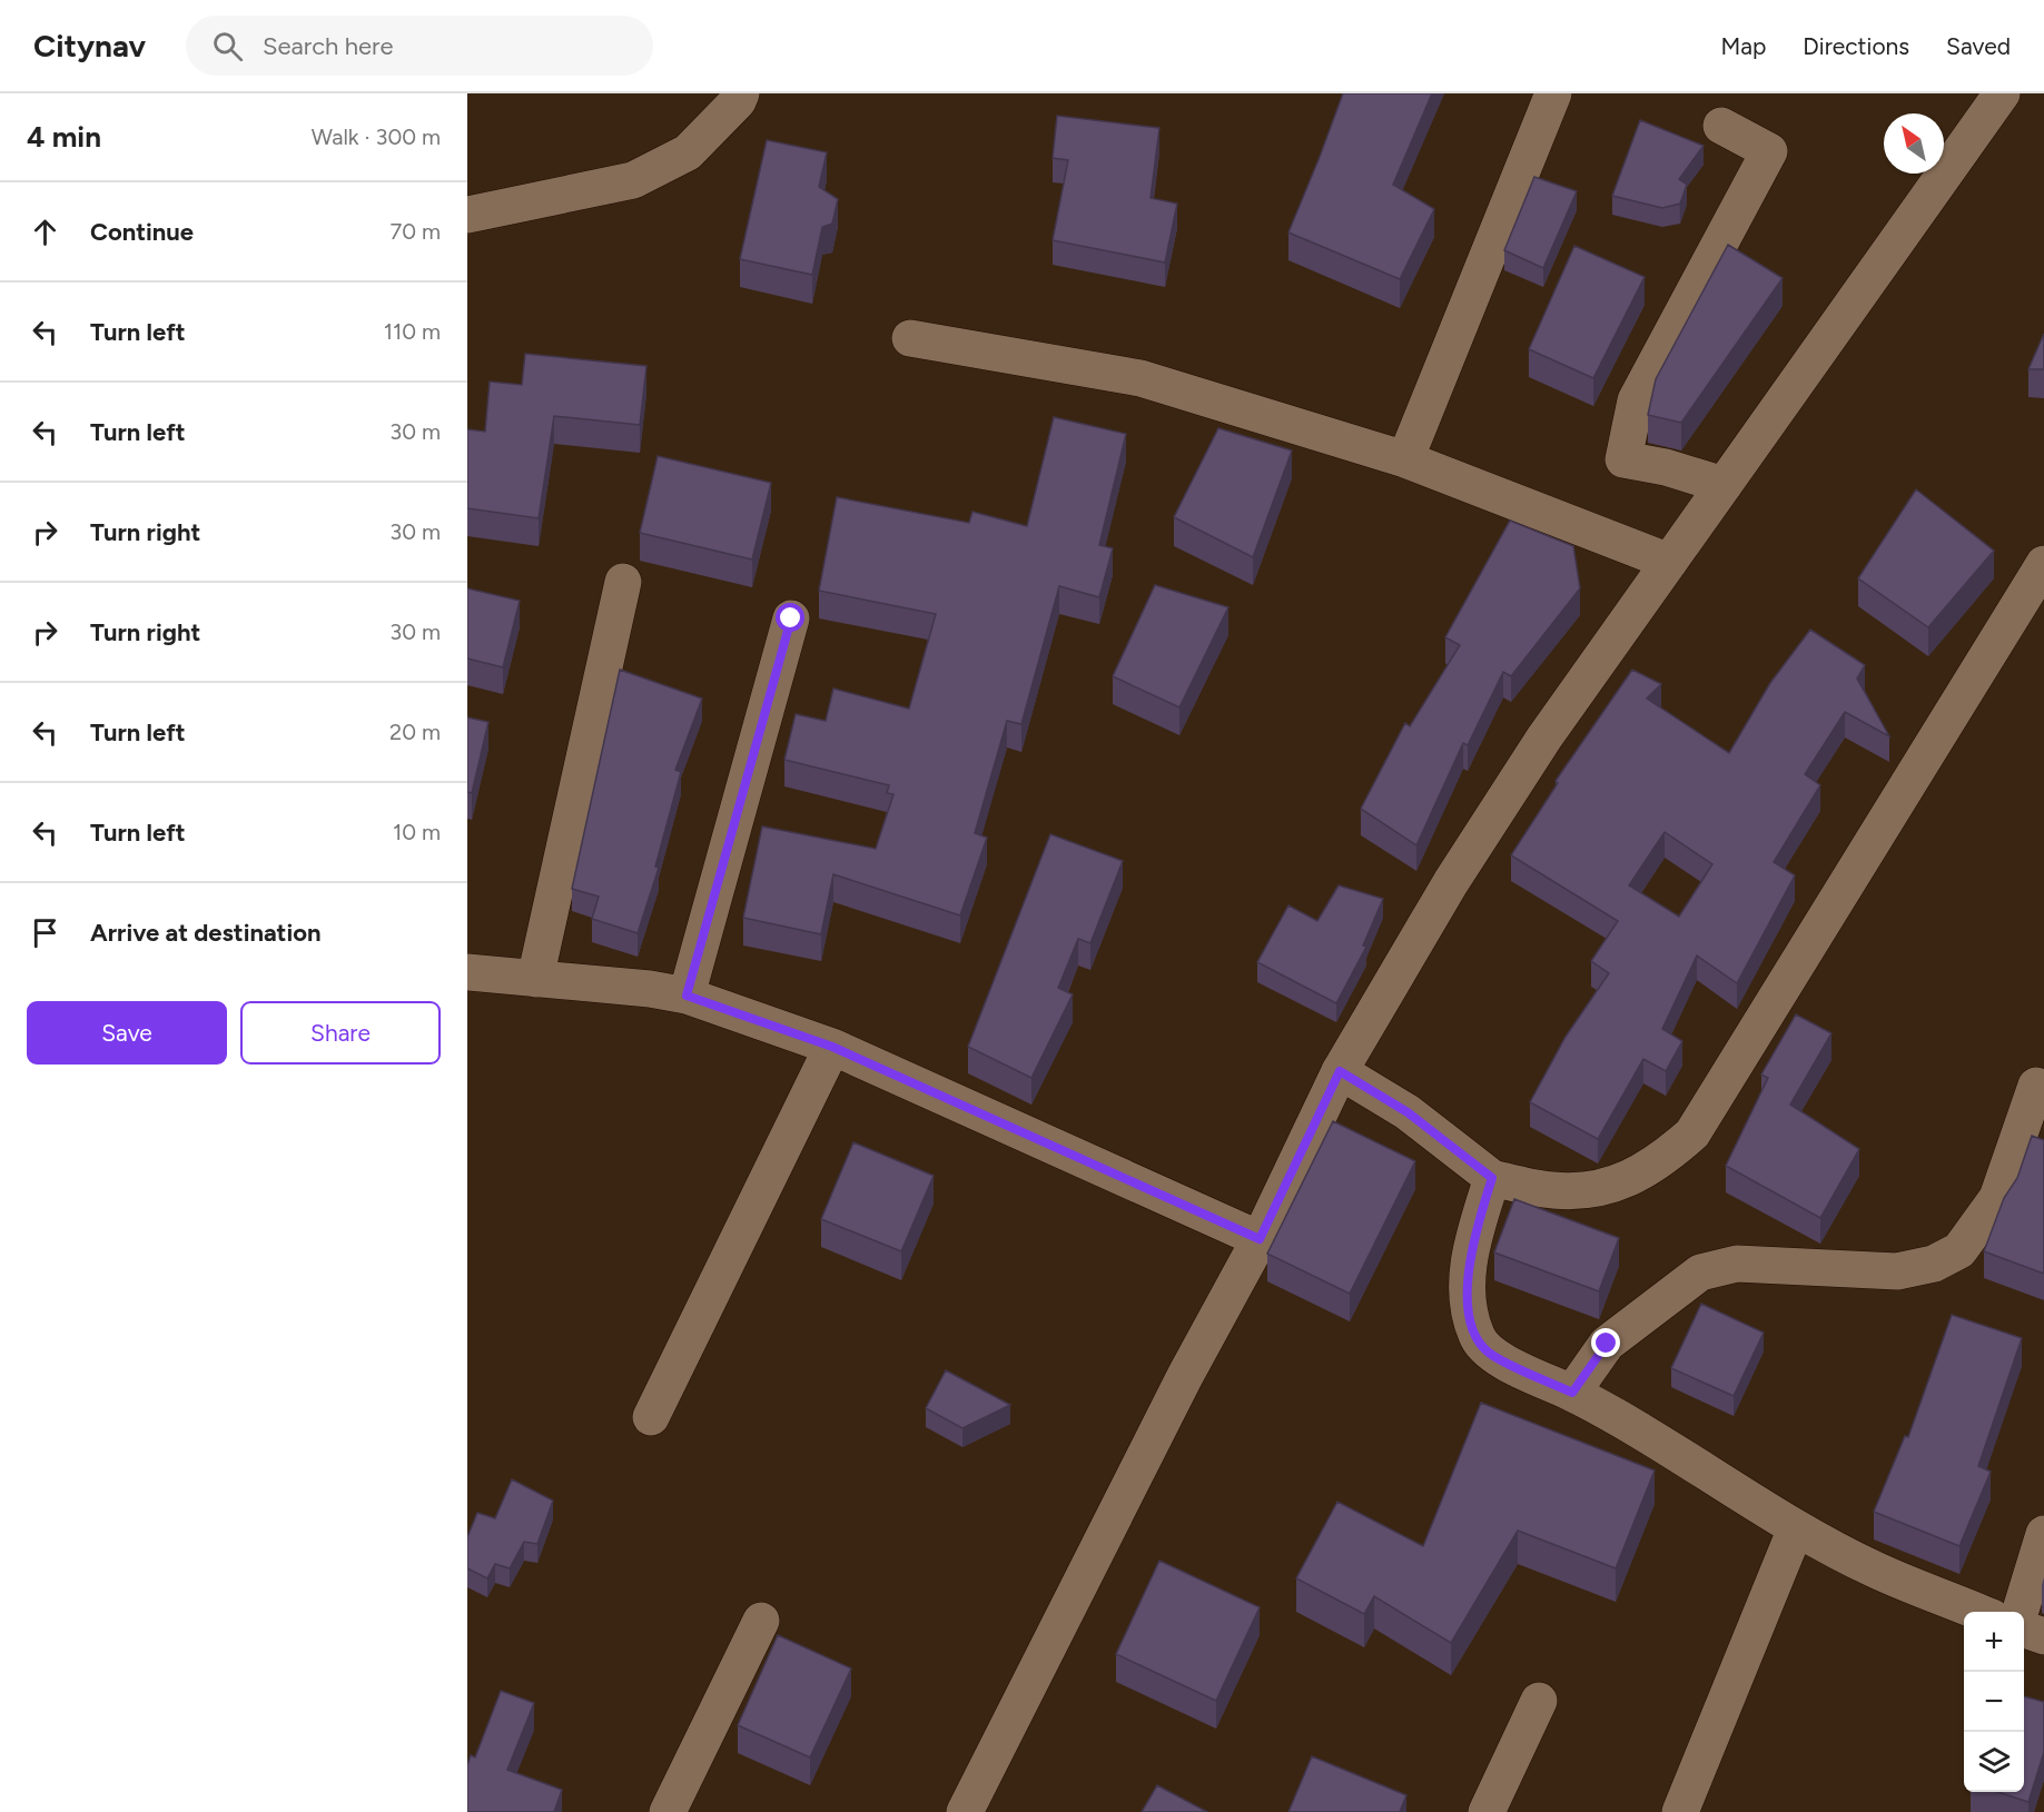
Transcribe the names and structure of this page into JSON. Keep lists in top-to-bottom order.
{
  "north": "top left",
  "page": {
    "header": "Citynav",
    "search": "Search here",
    "nav": ["Map", "Directions", "Saved"],
    "heading": ["4 min", "Walk · 300 m"],
    "list": [
      ["Continue", "70 m"],
      ["Turn left", "110 m"],
      ["Turn left", "30 m"],
      ["Turn right", "30 m"],
      ["Turn right", "30 m"],
      ["Turn left", "20 m"],
      ["Turn left", "10 m"],
      "Arrive at destination"
    ],
    "buttons": ["Save", "Share"],
    "map_buttons": ["+", "−"]
  }
}
